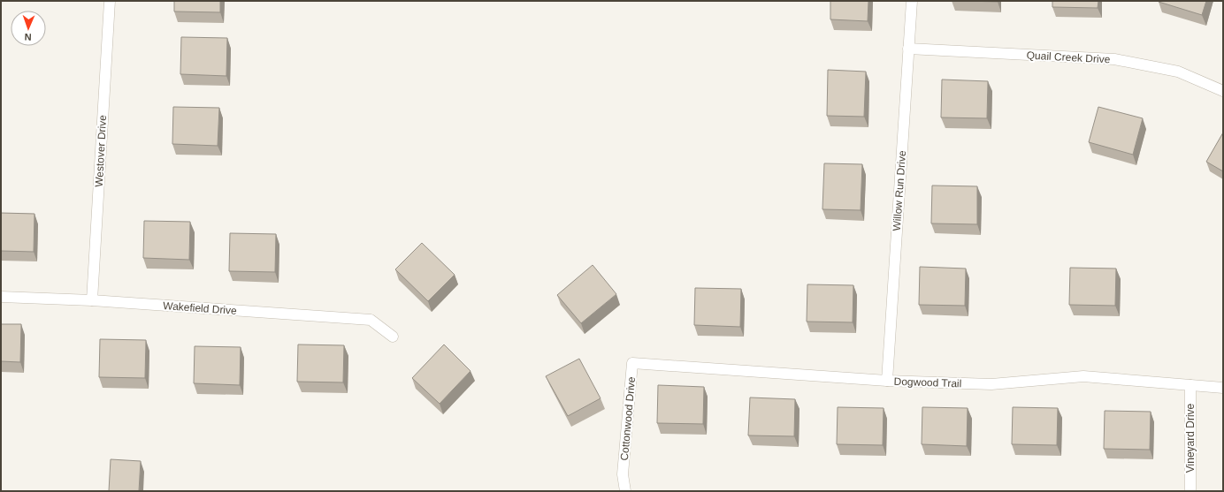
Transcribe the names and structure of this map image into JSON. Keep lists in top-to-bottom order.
{
  "streets": {
    "street": [
      "Quail Creek Drive",
      "Westover Drive",
      "Willow Run Drive",
      "Wakefield Drive",
      "Dogwood Trail",
      "Cottonwood Drive",
      "Vineyard Drive"
    ]
  },
  "crossings": [
    ["Quail Creek Drive", "Willow Run Drive"],
    ["Westover Drive", "Wakefield Drive"],
    ["Willow Run Drive", "Dogwood Trail"],
    ["Dogwood Trail", "Cottonwood Drive"],
    ["Dogwood Trail", "Vineyard Drive"]
  ],
  "north": "bottom"
}
